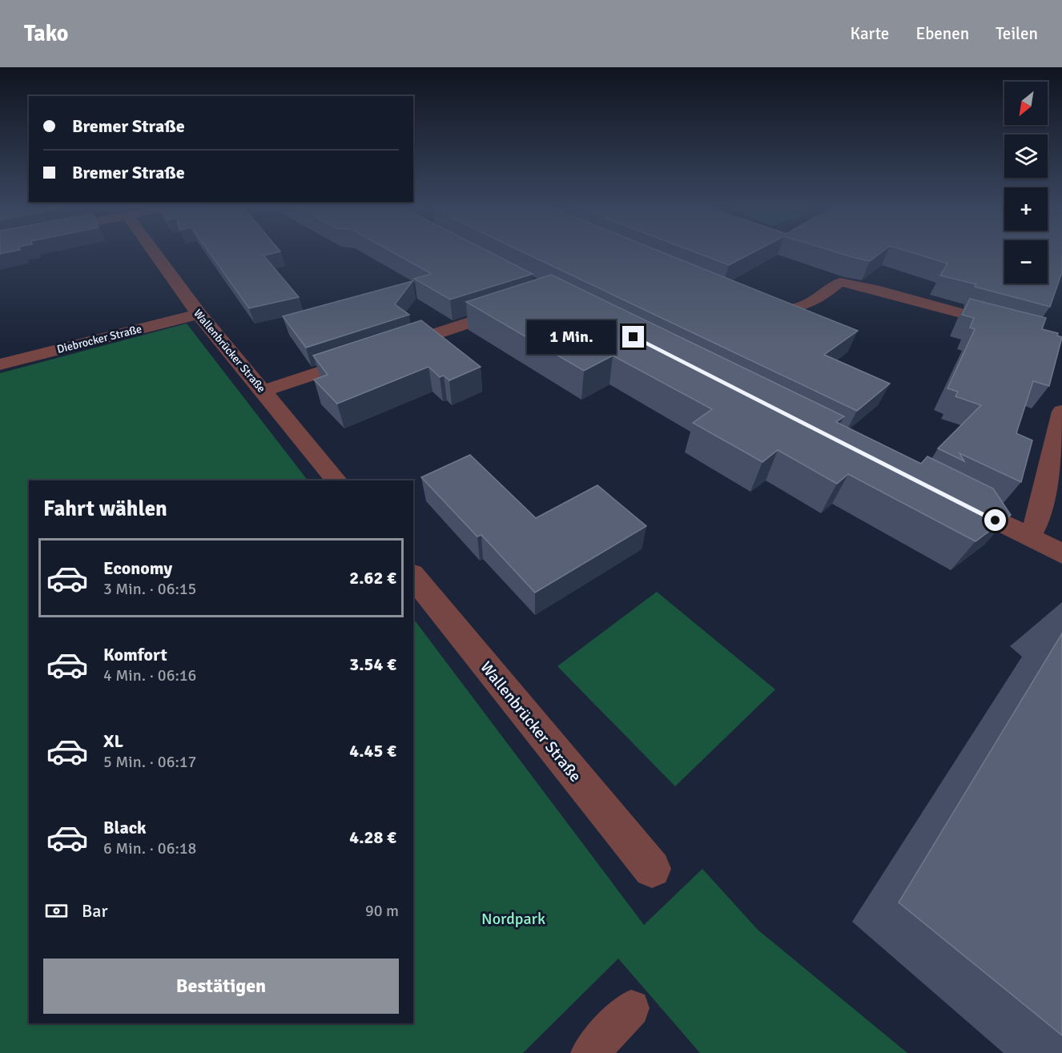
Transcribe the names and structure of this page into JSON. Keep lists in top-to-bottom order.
{
  "streets": {
    "street": ["Diebrocker Straße", "Wallenbrücker Straße"]
  },
  "crossings": [
    ["Diebrocker Straße", "Wallenbrücker Straße"]
  ],
  "parks": ["Nordpark"],
  "north": "bottom left",
  "page": {
    "header": "Tako",
    "nav": ["Karte", "Ebenen", "Teilen"],
    "map_buttons": ["+", "−"],
    "banner": ["Bremer Straße", "Bremer Straße"],
    "bubble": "1 Min.",
    "heading": "Fahrt wählen",
    "list": [
      {
        "name": "Economy",
        "note": "3 Min. · 06:15",
        "value": "2.62 €"
      },
      {
        "name": "Komfort",
        "note": "4 Min. · 06:16",
        "value": "3.54 €"
      },
      {
        "name": "XL",
        "note": "5 Min. · 06:17",
        "value": "4.45 €"
      },
      {
        "name": "Black",
        "note": "6 Min. · 06:18",
        "value": "4.28 €"
      }
    ],
    "pay": ["Bar", "90 m"],
    "buttons": "Bestätigen"
  }
}
